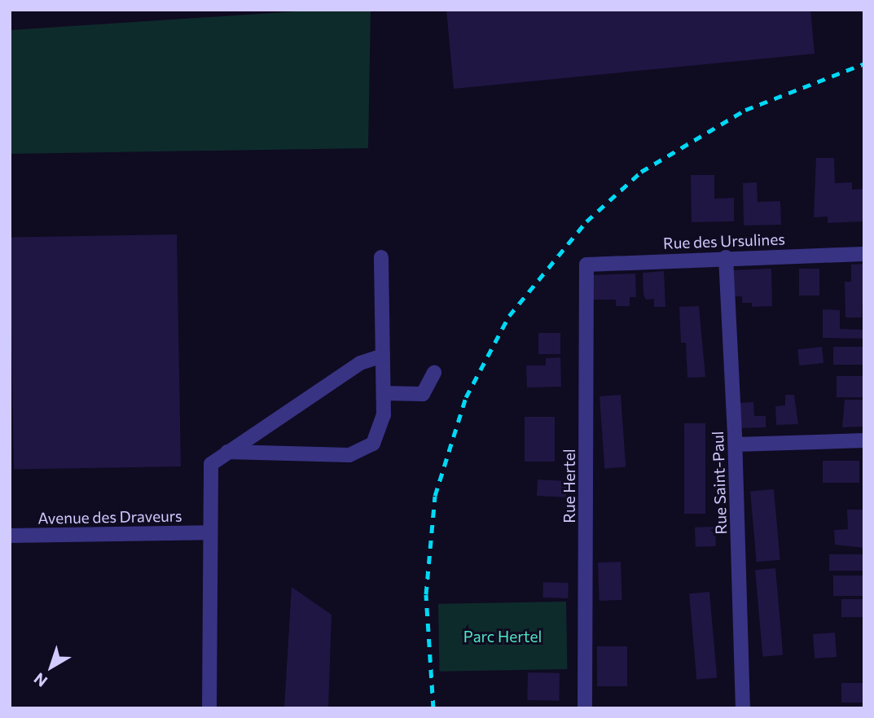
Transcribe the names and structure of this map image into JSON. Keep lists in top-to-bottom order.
{
  "streets": {
    "street": [
      "Rue des Ursulines",
      "Rue Saint-Paul",
      "Rue Hertel",
      "Avenue des Draveurs"
    ]
  },
  "crossings": [
    ["Rue des Ursulines", "Rue Saint-Paul"],
    ["Rue des Ursulines", "Rue Hertel"]
  ],
  "parks": ["Parc Hertel"],
  "north": "bottom left"
}
